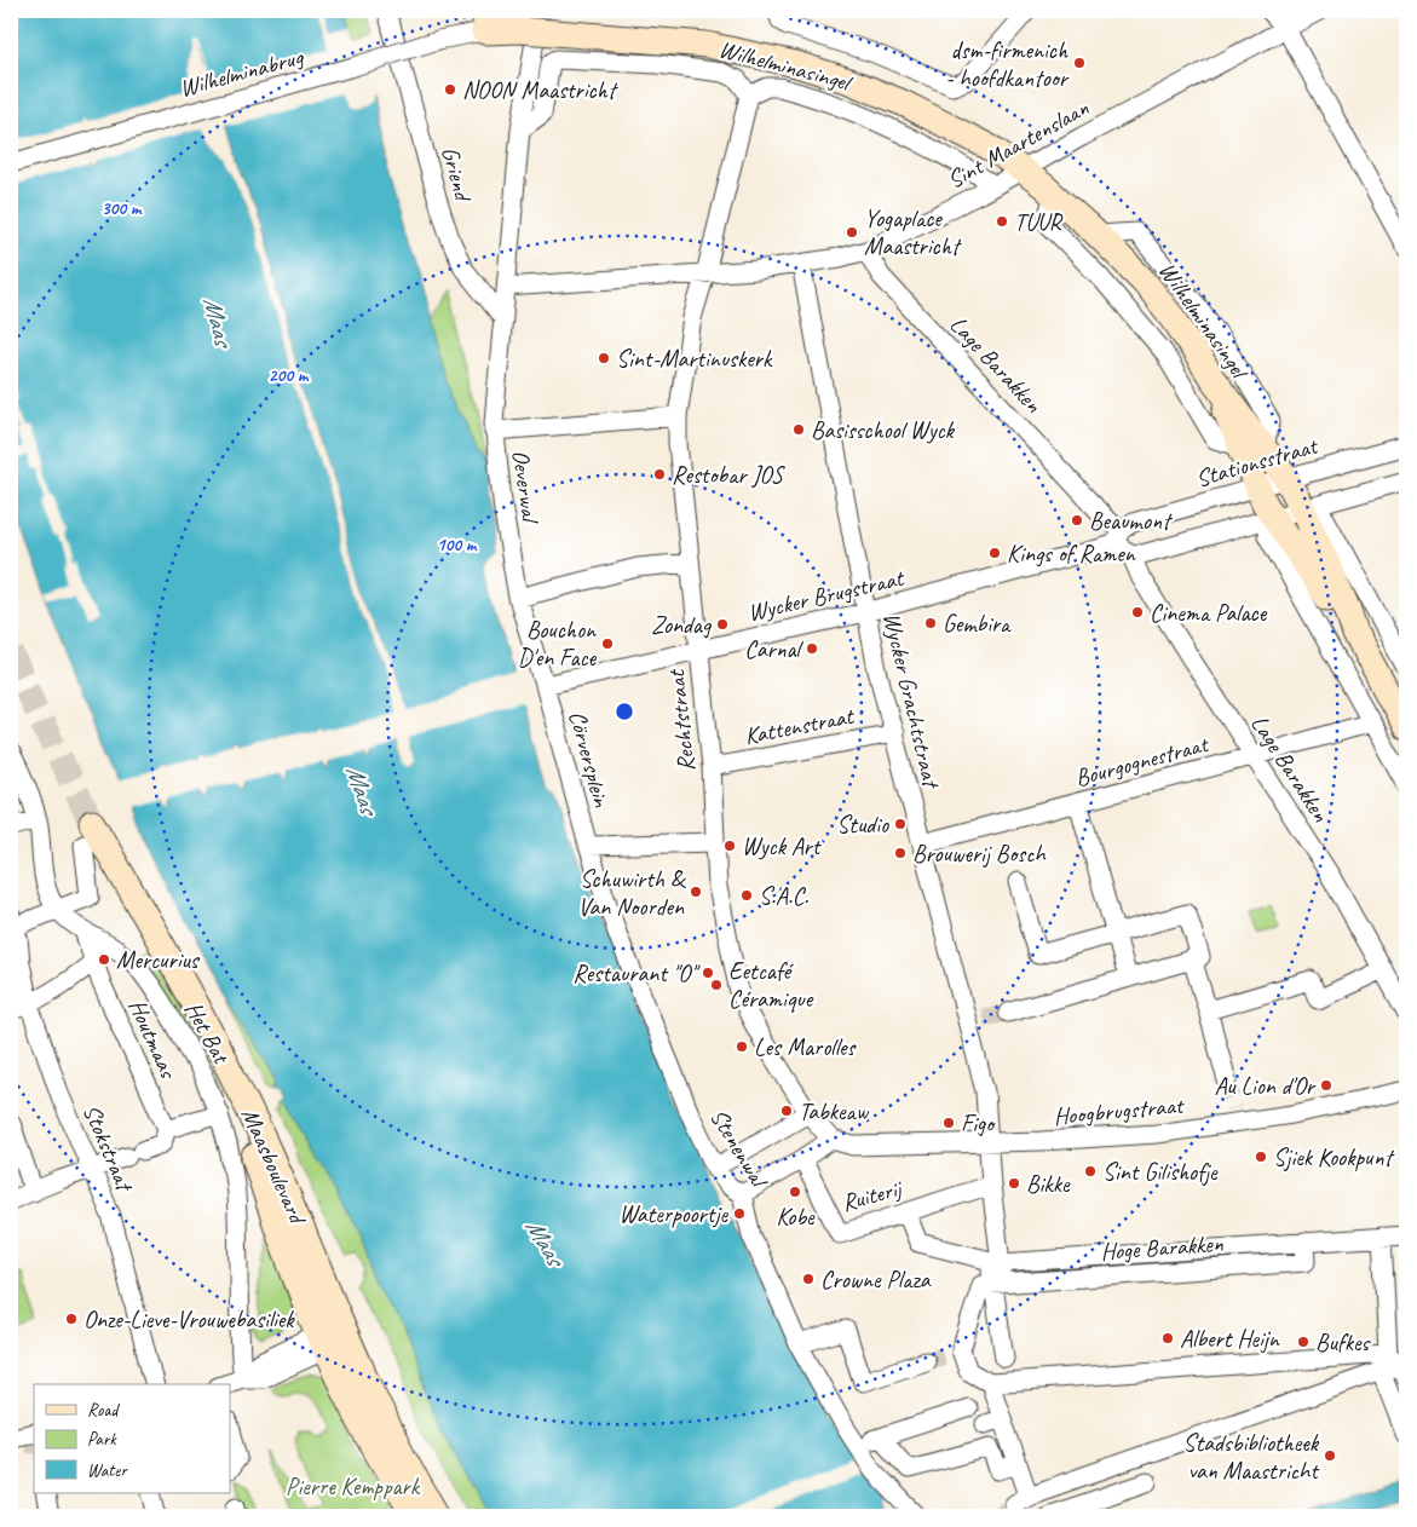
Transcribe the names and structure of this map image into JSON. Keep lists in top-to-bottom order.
{
  "streets": {
    "main road": ["Wilhelminasingel", "Maasboulevard"],
    "street": [
      "Wilhelminabrug",
      "Sint Maartenslaan",
      "Griend",
      "Lage Barakken",
      "Stationsstraat",
      "Oeverwal",
      "Wycker Brugstraat",
      "Wycker Grachtstraat",
      "Rechtstraat",
      "Kattenstraat",
      "Cörversplein",
      "Bourgognestraat",
      "Het Bat",
      "Houtmaas",
      "Hoogbrugstraat",
      "Stokstraat",
      "Stenenwal",
      "Ruiterij",
      "Hoge Barakken"
    ]
  },
  "crossings": [
    ["Wilhelminasingel", "Wilhelminabrug"],
    ["Wilhelminasingel", "Sint Maartenslaan"],
    ["Wilhelminasingel", "Stationsstraat"],
    ["Wilhelminasingel", "Oeverwal"],
    ["Wilhelminasingel", "Rechtstraat"],
    ["Sint Maartenslaan", "Lage Barakken"],
    ["Sint Maartenslaan", "Oeverwal"],
    ["Sint Maartenslaan", "Wycker Grachtstraat"],
    ["Sint Maartenslaan", "Rechtstraat"],
    ["Griend", "Oeverwal"],
    ["Lage Barakken", "Stationsstraat"],
    ["Lage Barakken", "Wycker Brugstraat"],
    ["Lage Barakken", "Bourgognestraat"],
    ["Stationsstraat", "Wycker Brugstraat"],
    ["Oeverwal", "Wycker Brugstraat"],
    ["Oeverwal", "Cörversplein"],
    ["Wycker Brugstraat", "Wycker Grachtstraat"],
    ["Wycker Brugstraat", "Rechtstraat"],
    ["Wycker Brugstraat", "Cörversplein"],
    ["Wycker Grachtstraat", "Kattenstraat"],
    ["Wycker Grachtstraat", "Bourgognestraat"],
    ["Wycker Grachtstraat", "Hoogbrugstraat"],
    ["Rechtstraat", "Kattenstraat"],
    ["Rechtstraat", "Hoogbrugstraat"],
    ["Cörversplein", "Stenenwal"],
    ["Het Bat", "Houtmaas"],
    ["Het Bat", "Maasboulevard"],
    ["Ruiterij", "Hoge Barakken"]
  ],
  "water": ["Maas"],
  "parks": ["Pierre Kemppark"],
  "places": [
    "dsm-firmenich - hoofdkantoor",
    "NOON Maastricht",
    "TUUR",
    "Yogaplace Maastricht",
    "Sint-Martinuskerk",
    "Basisschool Wyck",
    "Restobar JOS",
    "Beaumont",
    "Kings of Ramen",
    "Cinema Palace",
    "Gembira",
    "Zondag",
    "Bouchon D'en Face",
    "Carnal",
    "Studio",
    "Wyck Art",
    "Brouwerij Bosch",
    "Schuwirth & Van Noorden",
    "S.A.C.",
    "Mercurius",
    "Restaurant \"O\"",
    "Eetcafé Céramique",
    "Les Marolles",
    "Au Lion d'Or",
    "Tabkeaw",
    "Figo",
    "Sjiek Kookpunt",
    "Sint Gilishofje",
    "Bikke",
    "Kobe",
    "Waterpoortje",
    "Crowne Plaza",
    "Onze-Lieve-Vrouwebasiliek",
    "Albert Heijn",
    "Bufkes",
    "Stadsbibliotheek van Maastricht"
  ],
  "legend": ["Road", "Park", "Water"],
  "rings": ["300 m", "200 m", "100 m"]
}
